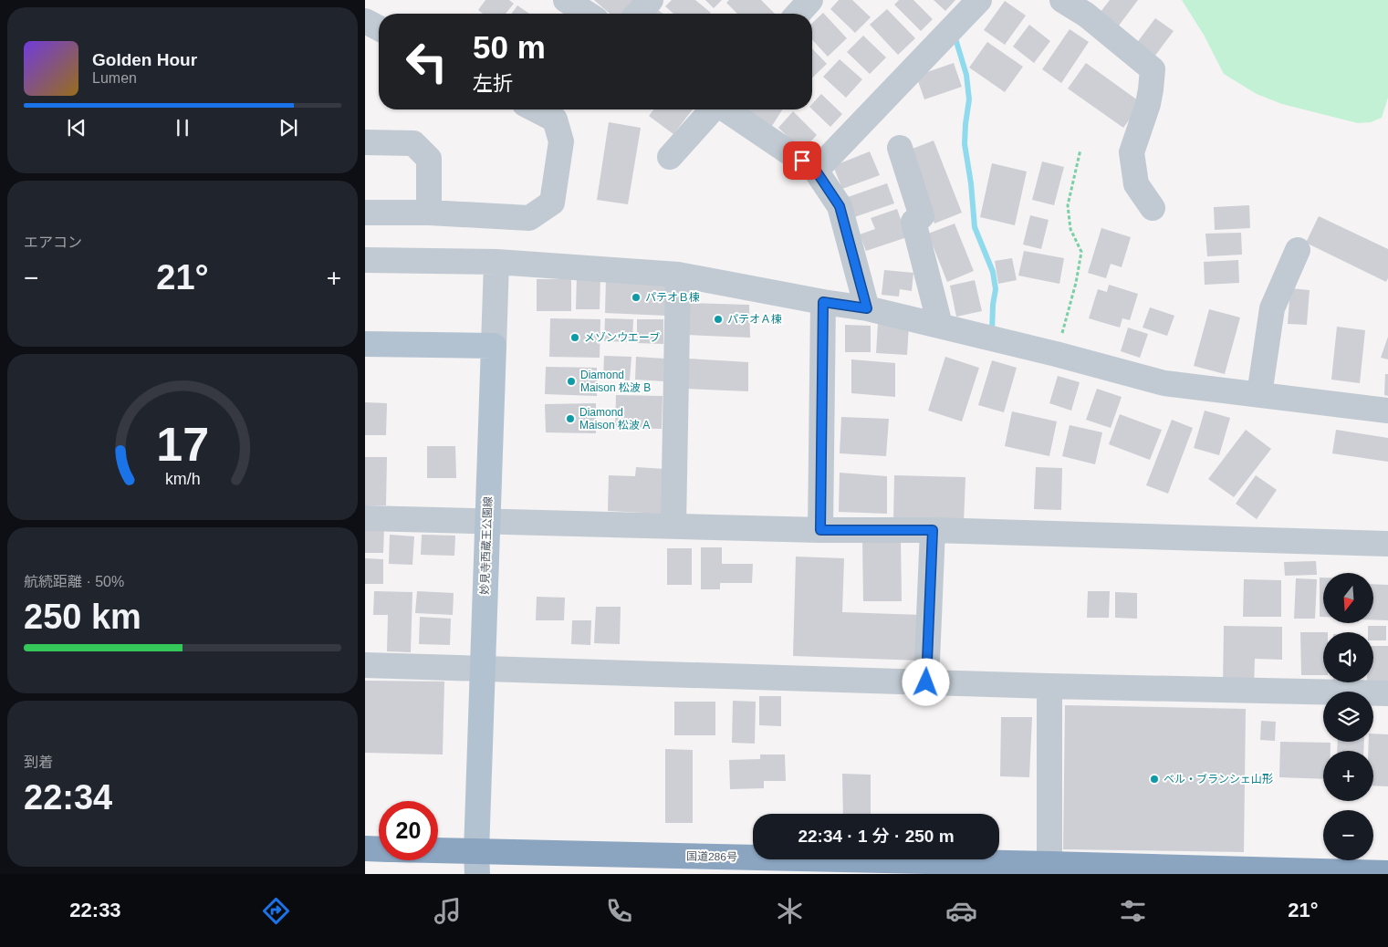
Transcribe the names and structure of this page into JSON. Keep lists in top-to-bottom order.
{
  "streets": {
    "highway": ["国道286号"],
    "main road": ["妙見寺西蔵王公園線"]
  },
  "crossings": [
    ["妙見寺西蔵王公園線", "国道286号"]
  ],
  "places": [
    "パテオＢ棟",
    "パテオＡ棟",
    "メゾンウエーブ",
    "Diamond Maison 松波 B",
    "Diamond Maison 松波 A",
    "ベル・ブランシェ山形"
  ],
  "north": "bottom",
  "page": {
    "turn": ["50 m", "左折"],
    "song": ["Golden Hour", "Lumen"],
    "tile": [
      "エアコン",
      ["航続距離 · 50%", "250 km"],
      ["到着", "22:34"]
    ],
    "heat": ["−", "21°", "+"],
    "map_buttons": ["+", "−"],
    "limit": "20",
    "trip": "22:34 · 1 分 · 250 m",
    "tabs": ["22:33", "21°"],
    "gauge": ["17", "km/h"]
  }
}
